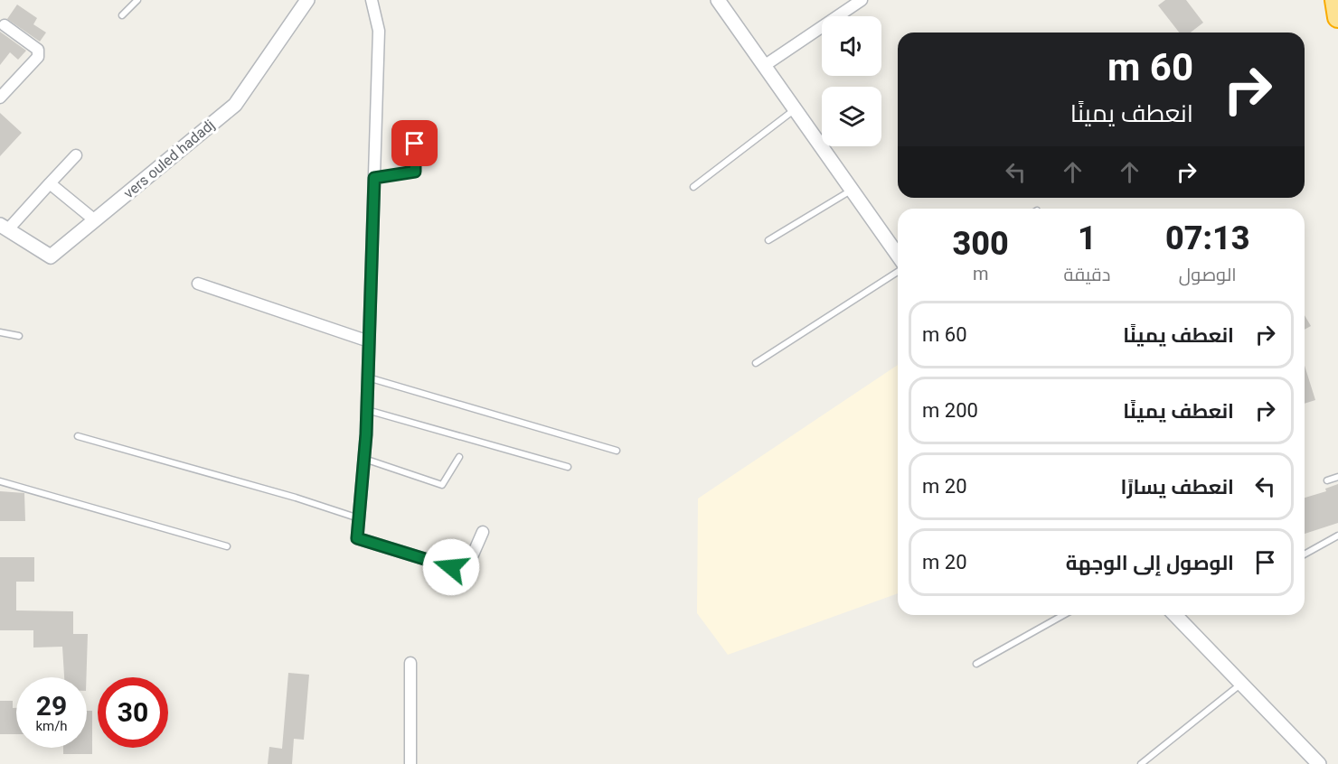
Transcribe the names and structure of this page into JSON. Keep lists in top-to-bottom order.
{
  "streets": {
    "street": ["vers ouled hadadj"]
  },
  "page": {
    "turn": ["60 m", "انعطف يمينًا"],
    "eta": [
      "07:13",
      "الوصول",
      "1",
      "دقيقة",
      "300",
      "m"
    ],
    "list": [
      {
        "name": "انعطف يمينًا",
        "value": "60 m"
      },
      {
        "name": "انعطف يمينًا",
        "value": "200 m"
      },
      {
        "name": "انعطف يسارًا",
        "value": "20 m"
      },
      {
        "name": "الوصول إلى الوجهة",
        "value": "20 m"
      }
    ],
    "speed": "29 km/h",
    "limit": "30"
  }
}
